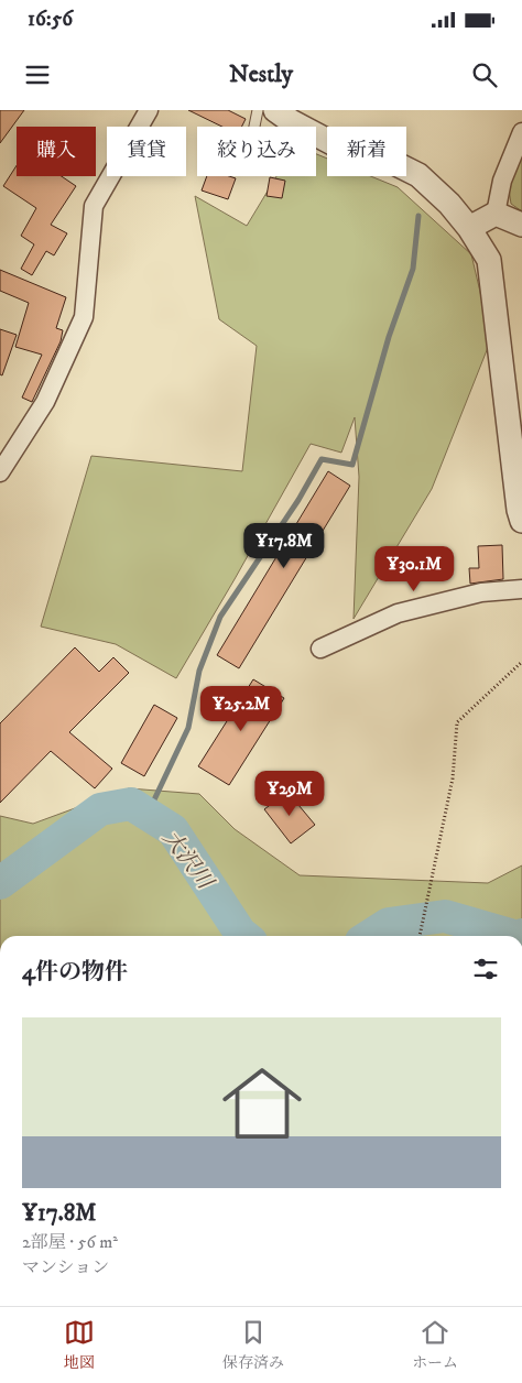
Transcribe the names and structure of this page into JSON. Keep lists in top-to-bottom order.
{
  "water": ["大沢川"],
  "page": {
    "status": "16:56",
    "header": "Nestly",
    "chip": [
      "購入",
      "賃貸",
      "絞り込み",
      "新着"
    ],
    "price": [
      "¥17.8M",
      "¥30.1M",
      "¥25.2M",
      "¥29M"
    ],
    "heading": "4件の物件",
    "list": [
      {
        "name": "¥17.8M",
        "note": "2部屋 · 56 m² · マンション"
      }
    ],
    "tabs": ["地図", "保存済み", "ホーム"]
  }
}
